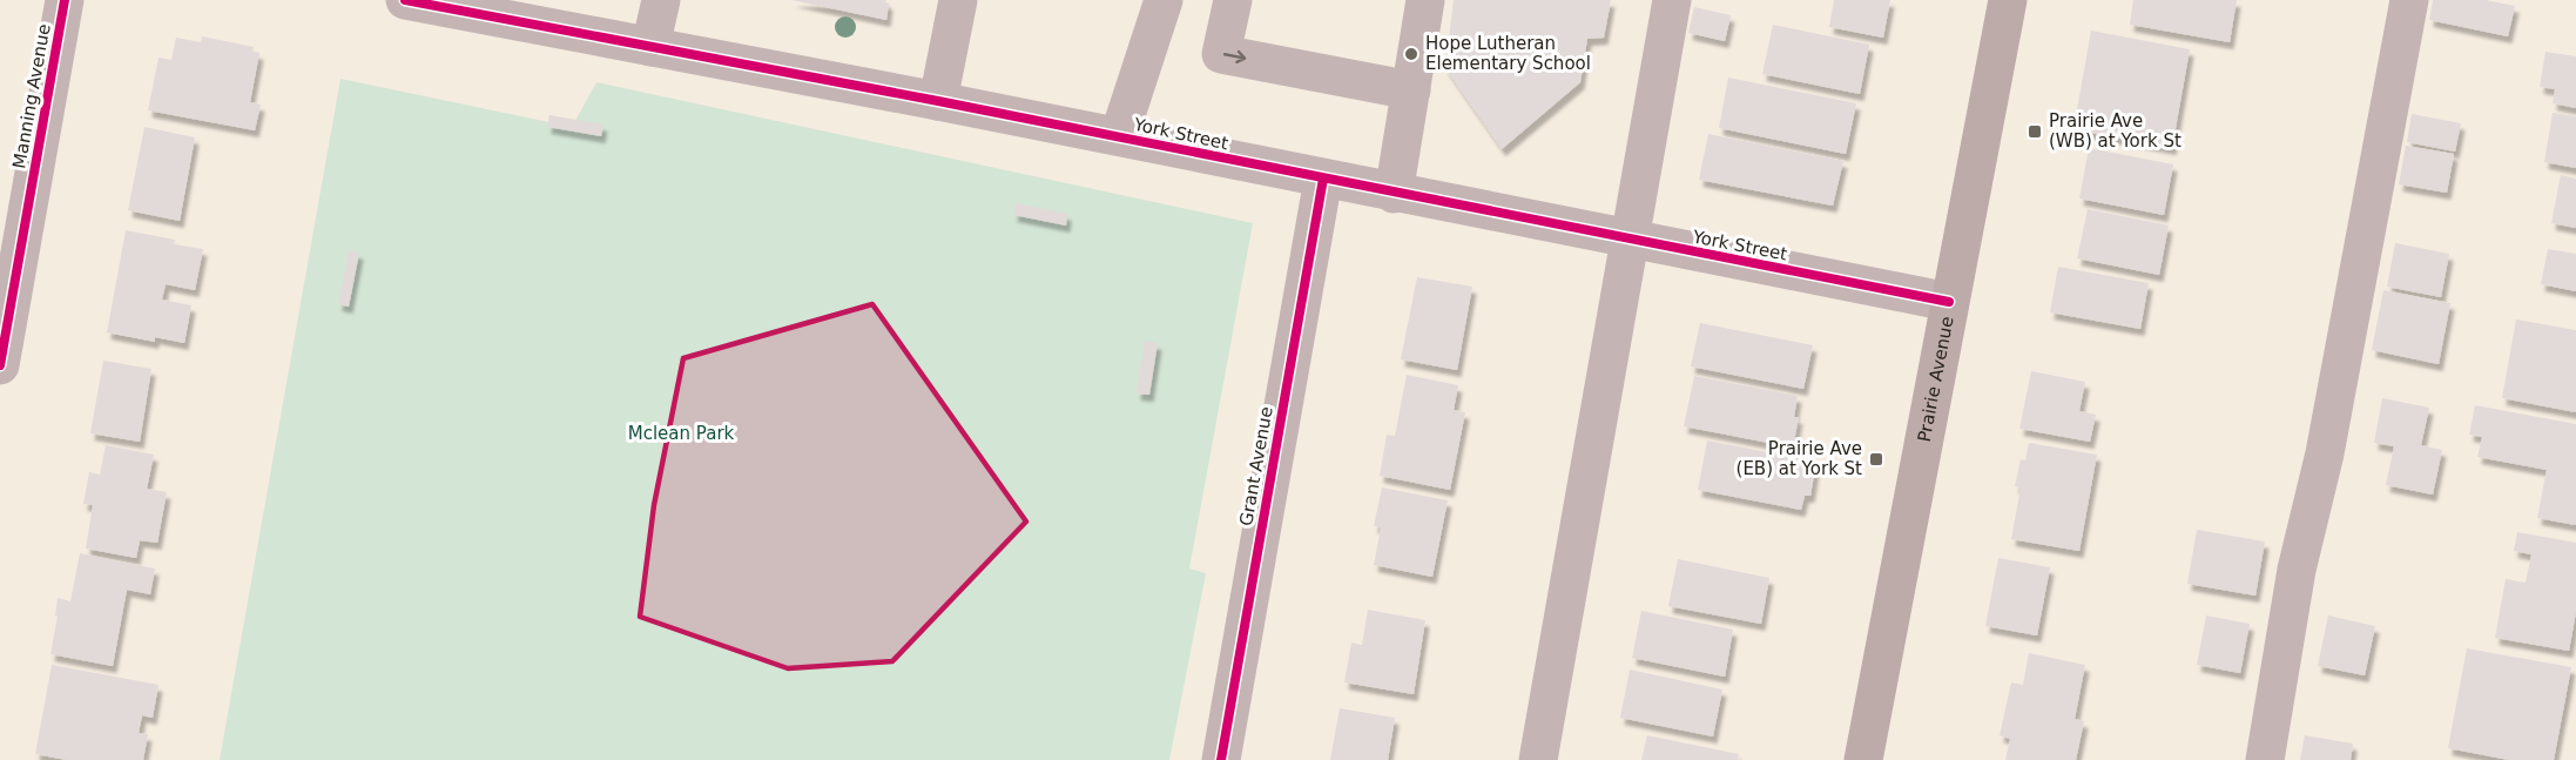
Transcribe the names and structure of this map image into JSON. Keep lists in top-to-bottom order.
{
  "streets": {
    "main road": ["Prairie Avenue"],
    "street": ["Manning Avenue", "York Street", "Grant Avenue"]
  },
  "crossings": [
    ["York Street", "Prairie Avenue"],
    ["York Street", "Grant Avenue"]
  ],
  "parks": ["Mclean Park"],
  "places": {
    "other": ["Hope Lutheran Elementary School"],
    "transit": ["Prairie Ave (WB) at York St", "Prairie Ave (EB) at York St"]
  }
}
